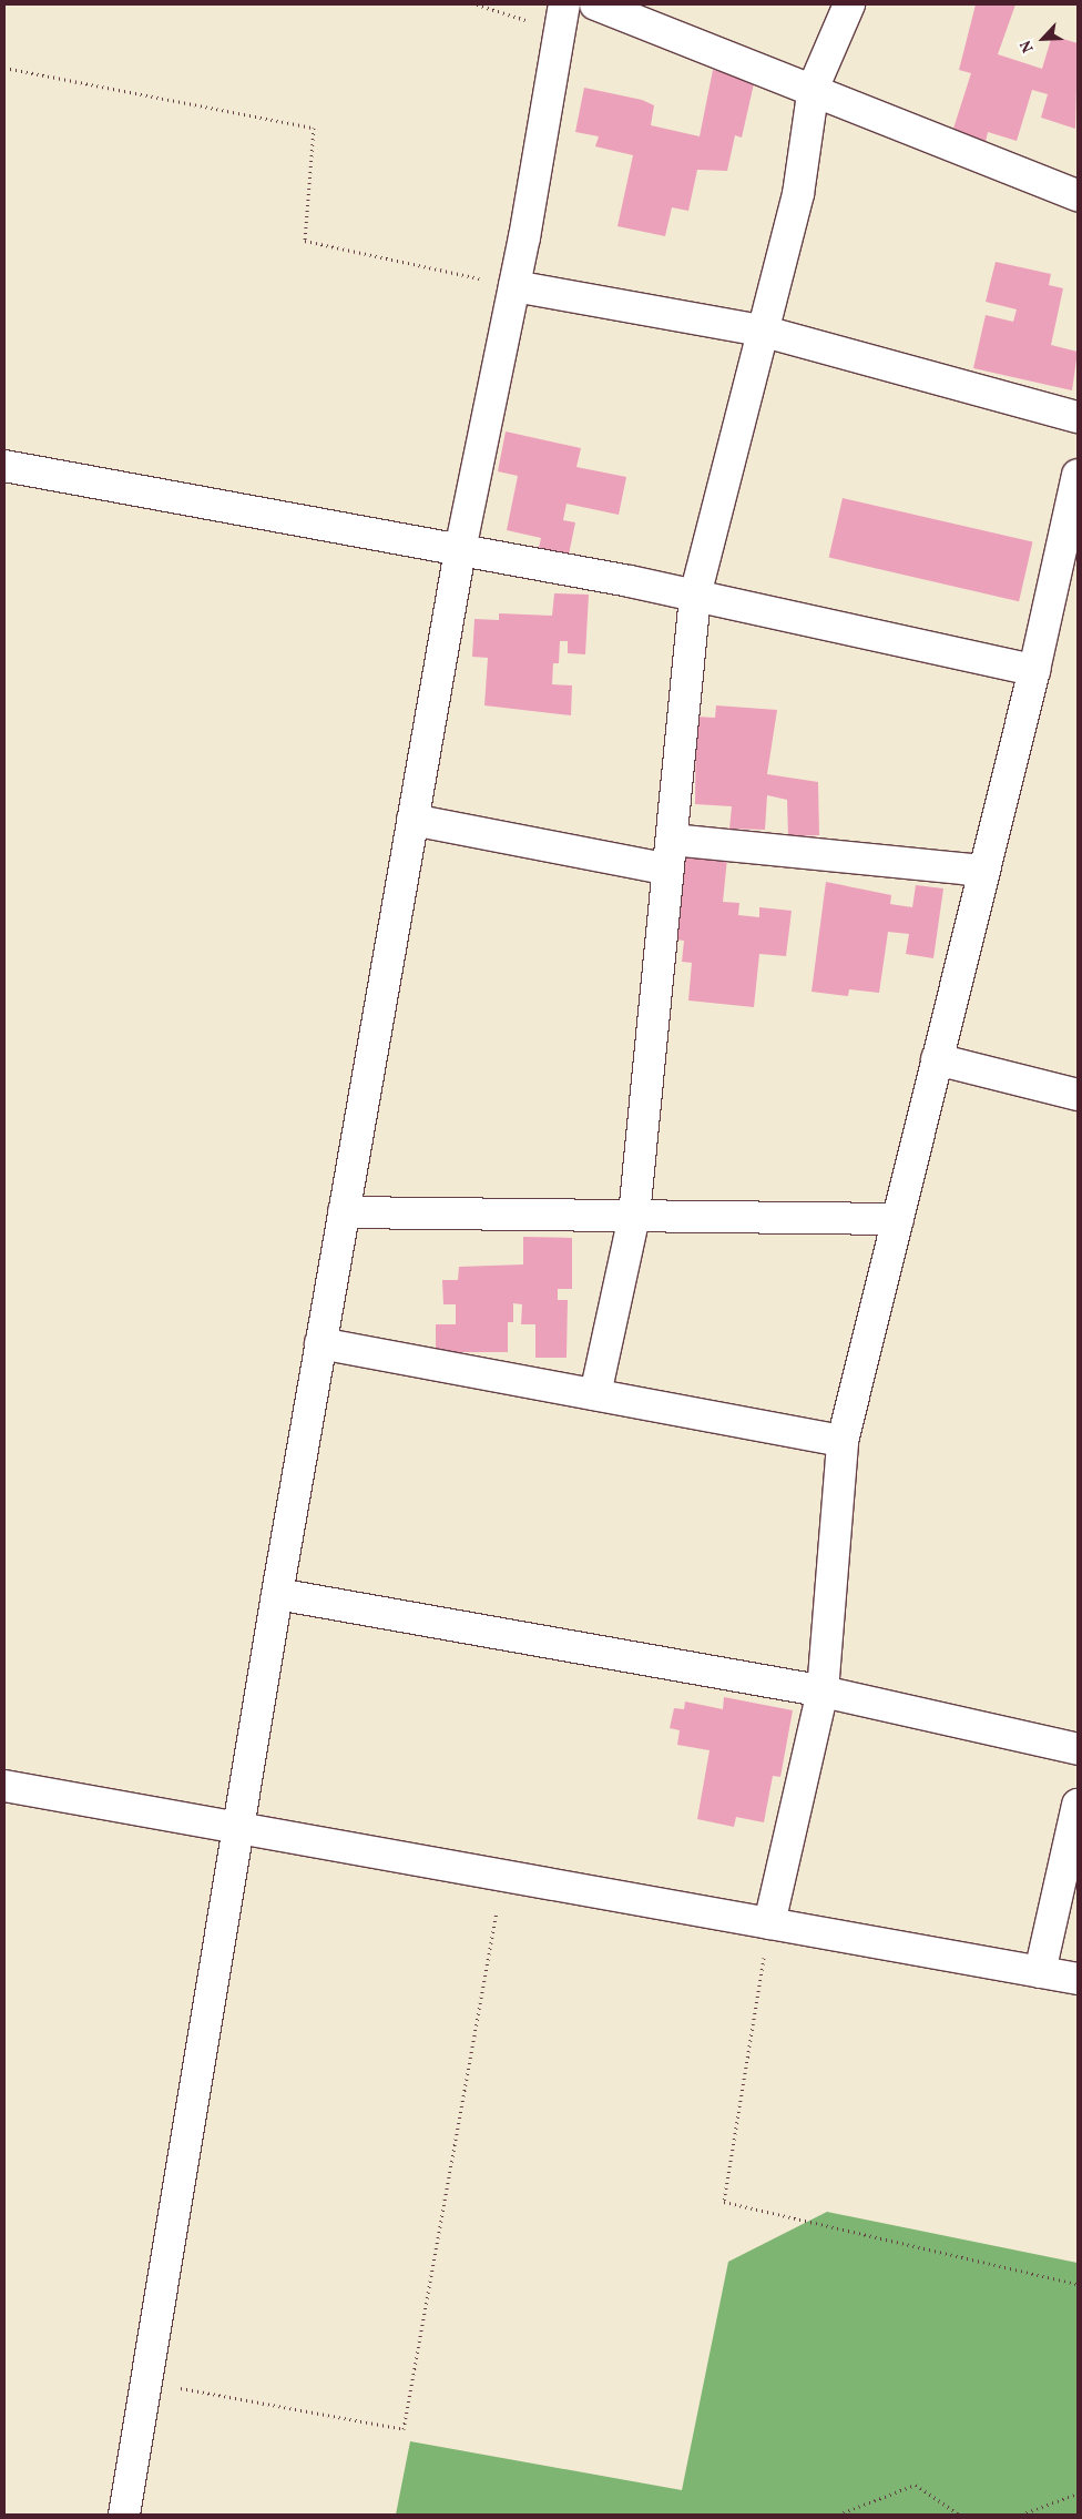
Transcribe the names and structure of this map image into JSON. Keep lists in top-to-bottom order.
{
  "north": "bottom left"
}
